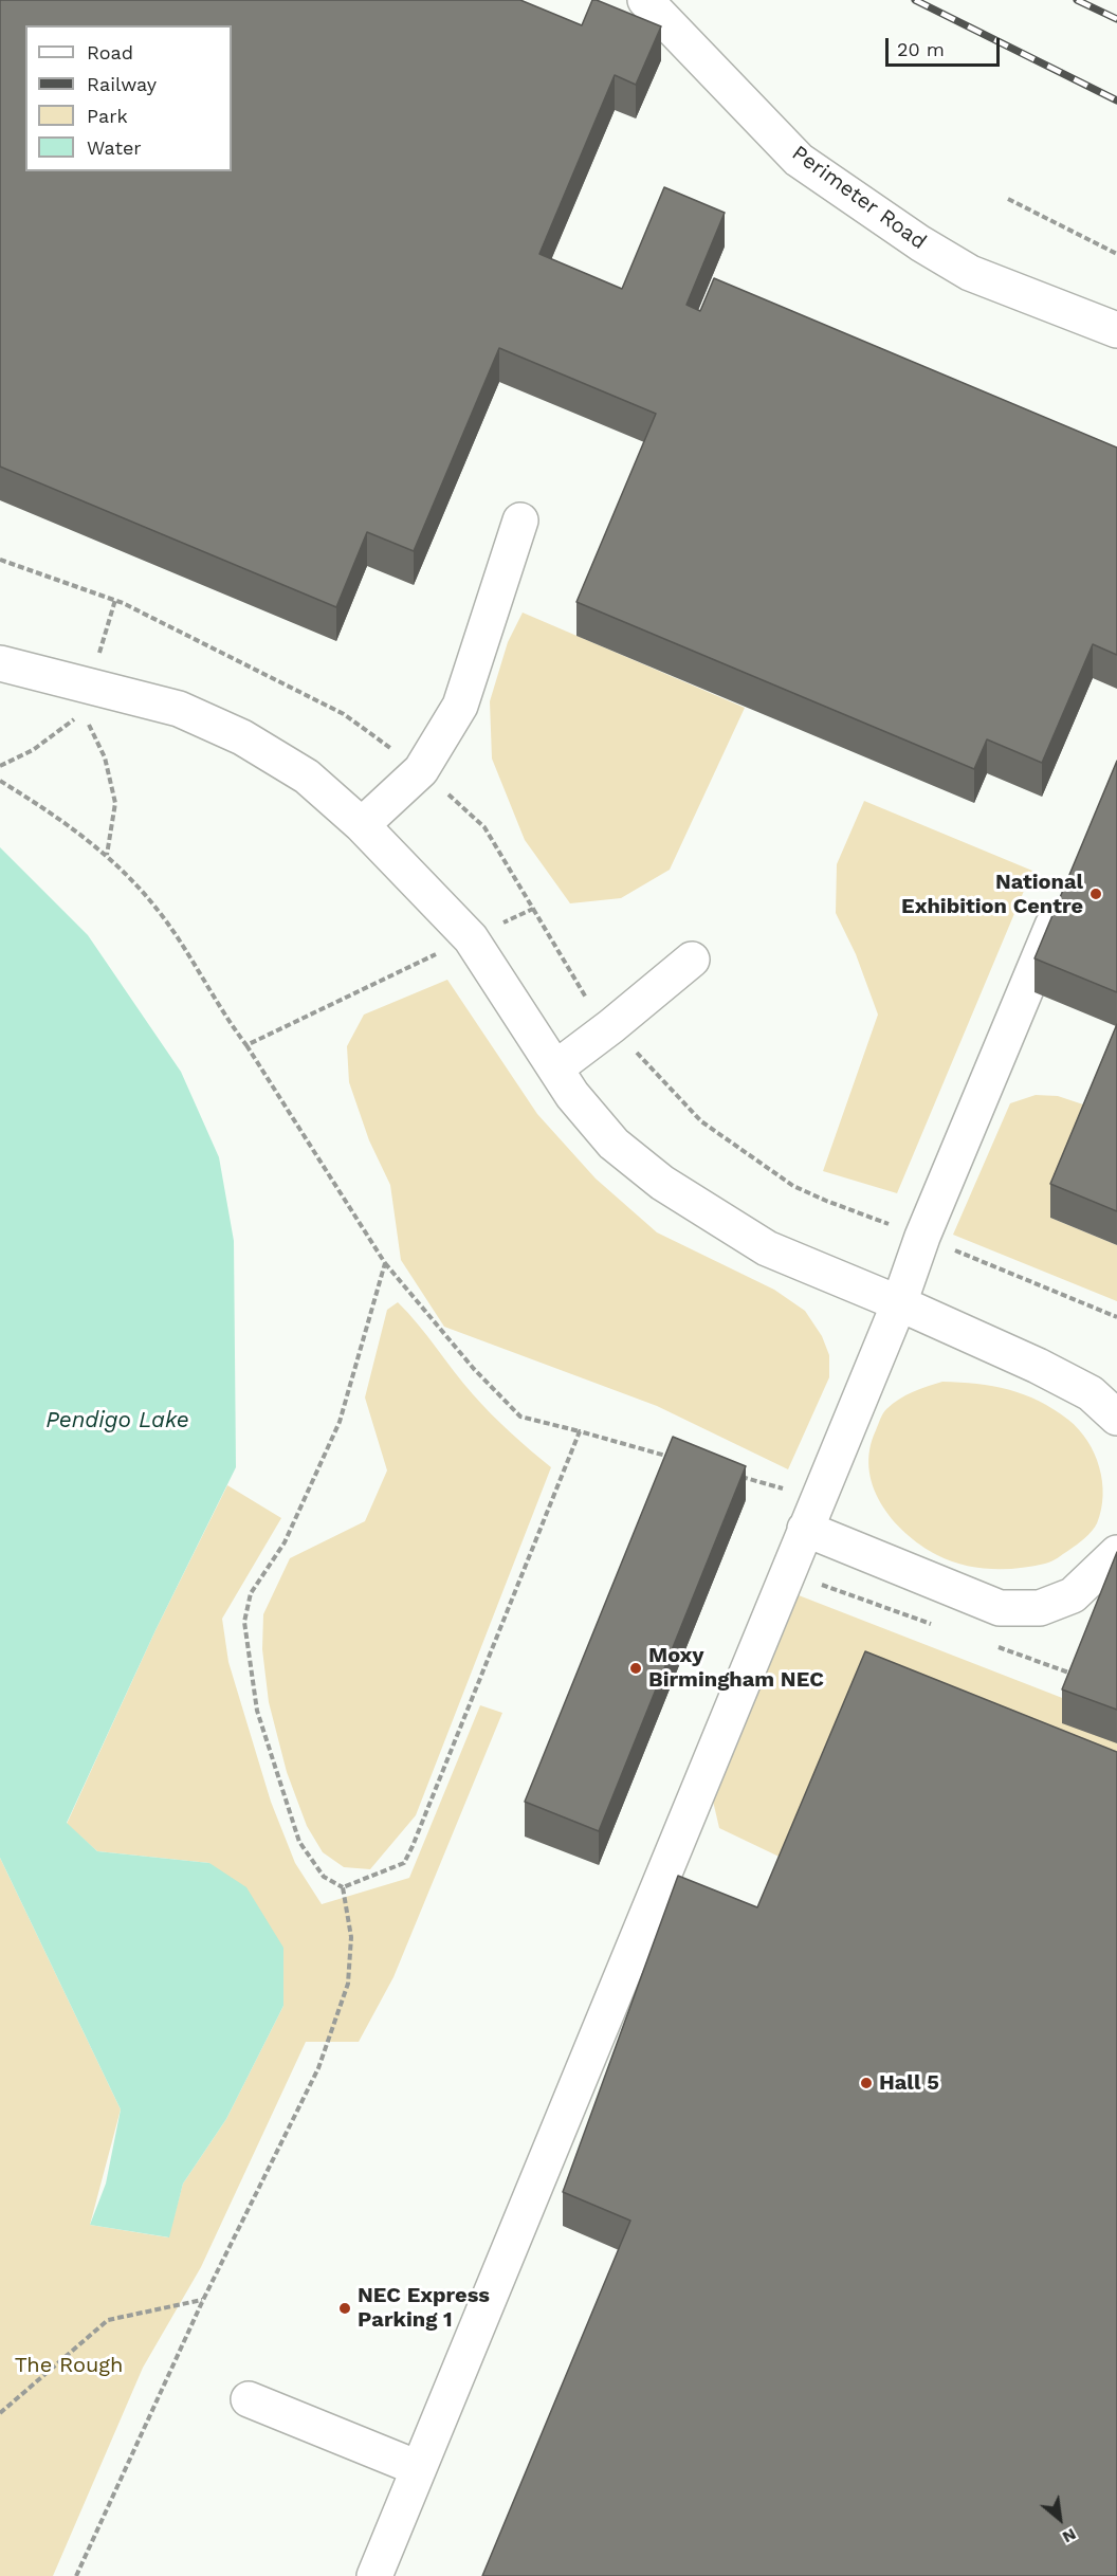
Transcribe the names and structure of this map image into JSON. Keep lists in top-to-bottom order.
{
  "streets": {
    "lane": ["Perimeter Road"]
  },
  "water": ["Pendigo Lake"],
  "parks": ["The Rough"],
  "places": [
    "National Exhibition Centre",
    "Moxy Birmingham NEC",
    "Hall 5",
    "NEC Express Parking 1"
  ],
  "legend": [
    "Road",
    "Railway",
    "Park",
    "Water"
  ],
  "scale_bar": "20 m",
  "north": "bottom right"
}
